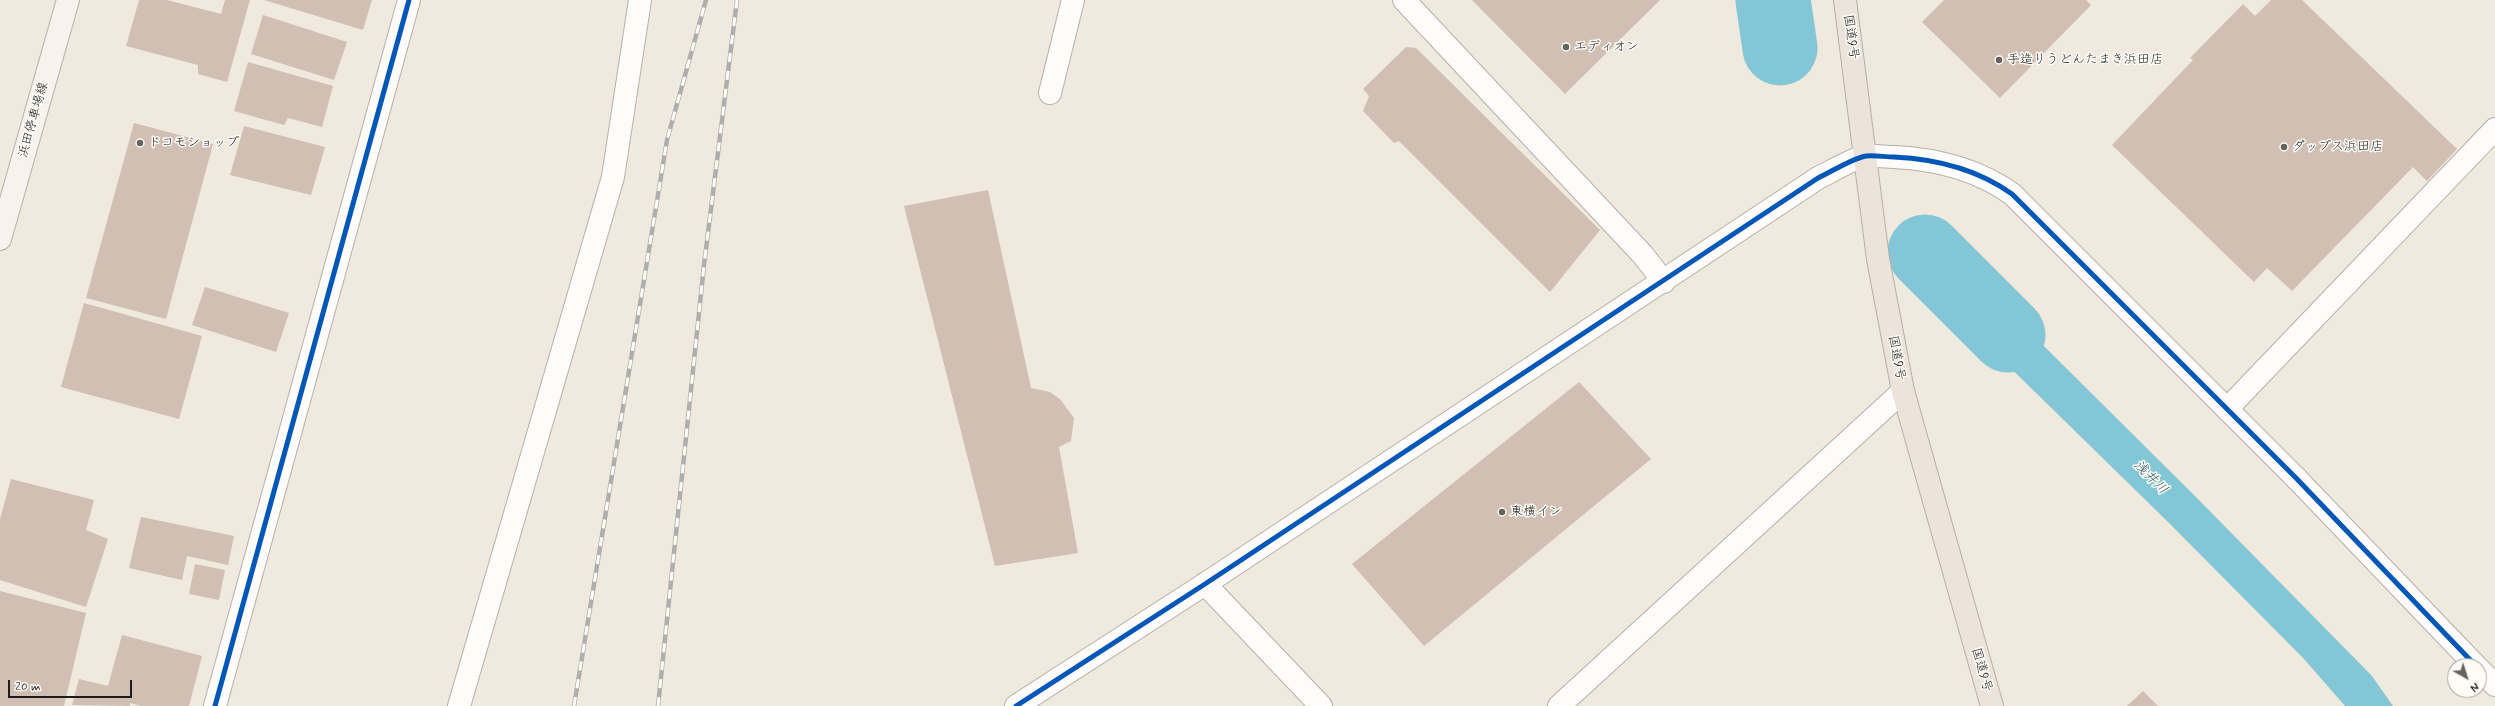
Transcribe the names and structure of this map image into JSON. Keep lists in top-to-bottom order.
{
  "streets": {
    "highway": ["国道9号"],
    "main road": ["浜田停車場線"]
  },
  "water": ["浅井川"],
  "places": [
    "エディオン",
    "手造りうどんたまき浜田店",
    "ドコモショップ",
    "ダップス浜田店",
    "東横イン"
  ],
  "scale_bar": "20 m",
  "north": "bottom right"
}
